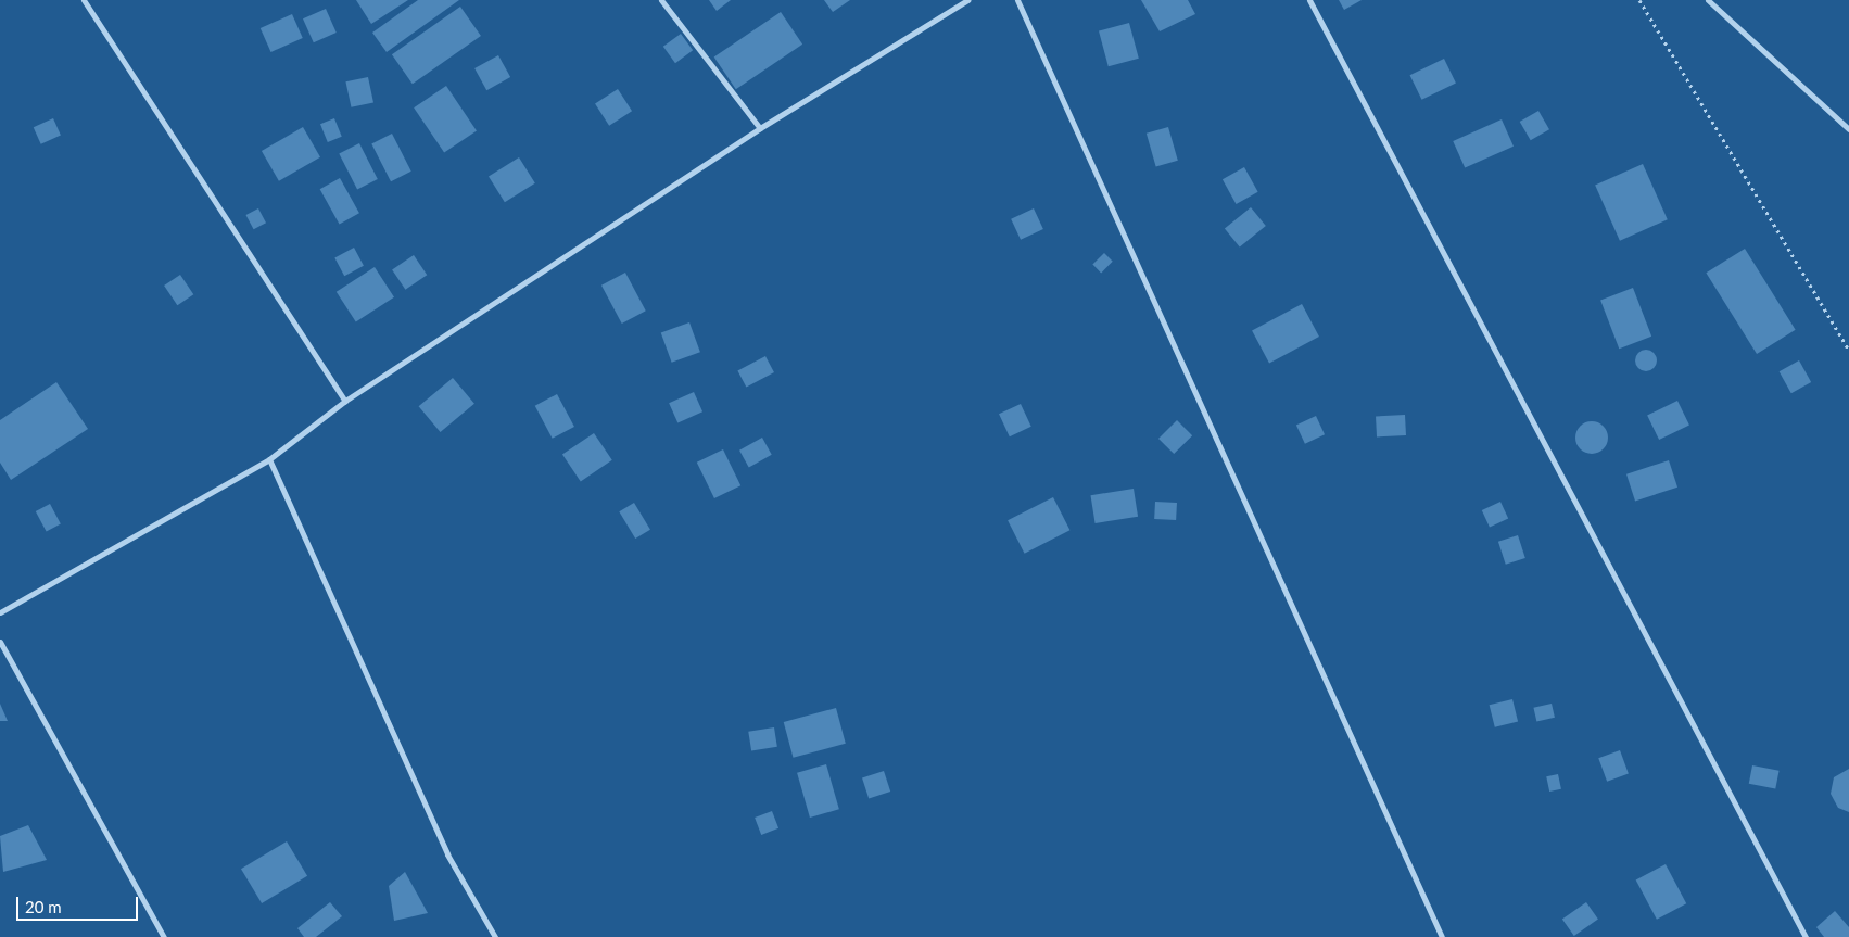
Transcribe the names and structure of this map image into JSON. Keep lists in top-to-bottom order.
{
  "scale_bar": "20 m"
}
